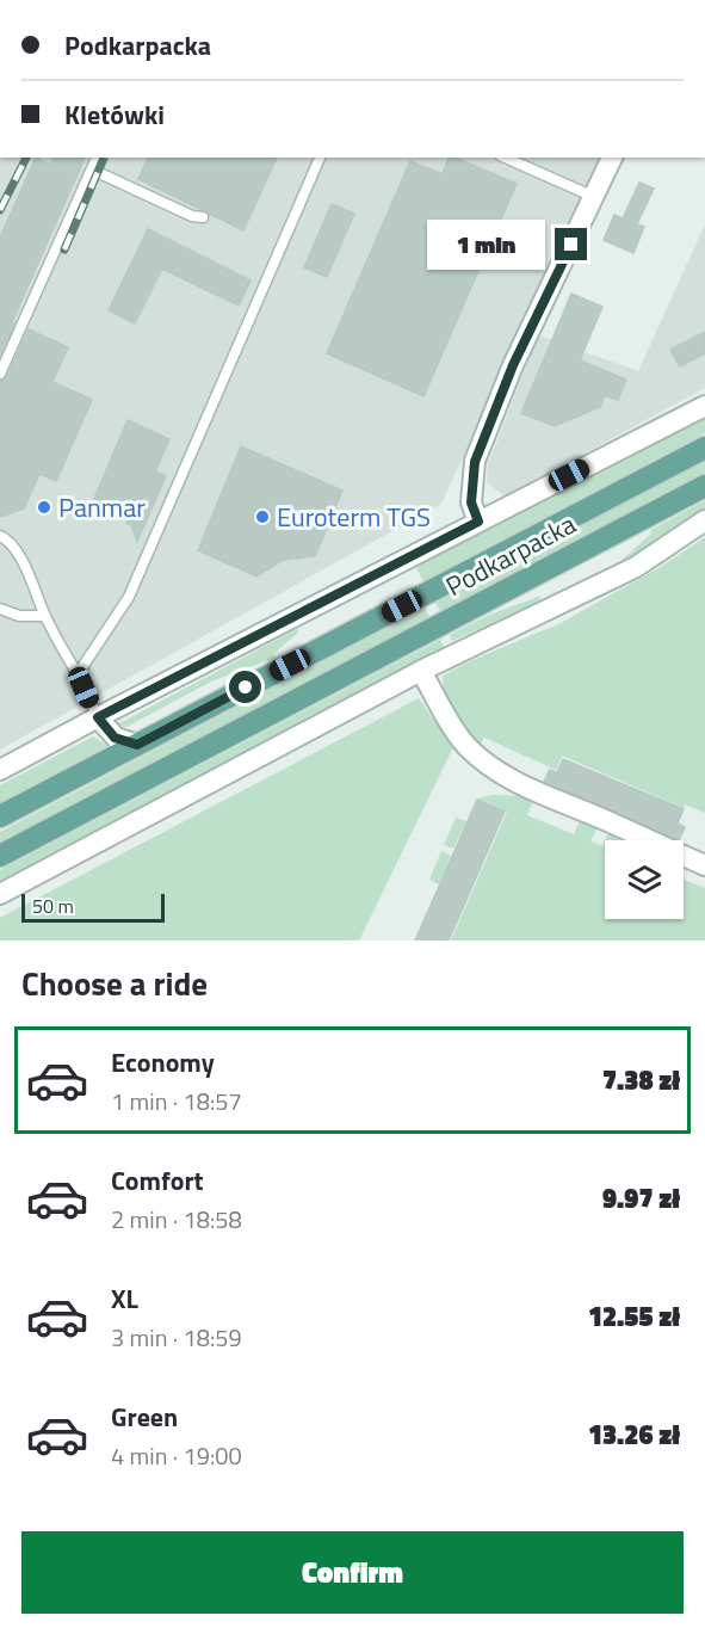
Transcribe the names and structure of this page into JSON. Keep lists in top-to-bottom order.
{
  "streets": {
    "main road": ["Podkarpacka"]
  },
  "places": ["Panmar", "Euroterm TGS"],
  "scale_bar": "50 m",
  "page": {
    "banner": ["Podkarpacka", "Kletówki"],
    "bubble": "1 min",
    "scale": "50 m",
    "heading": "Choose a ride",
    "list": [
      {
        "name": "Economy",
        "note": "1 min · 18:57",
        "value": "7.38 zł"
      },
      {
        "name": "Comfort",
        "note": "2 min · 18:58",
        "value": "9.97 zł"
      },
      {
        "name": "XL",
        "note": "3 min · 18:59",
        "value": "12.55 zł"
      },
      {
        "name": "Green",
        "note": "4 min · 19:00",
        "value": "13.26 zł"
      }
    ],
    "buttons": "Confirm"
  }
}
